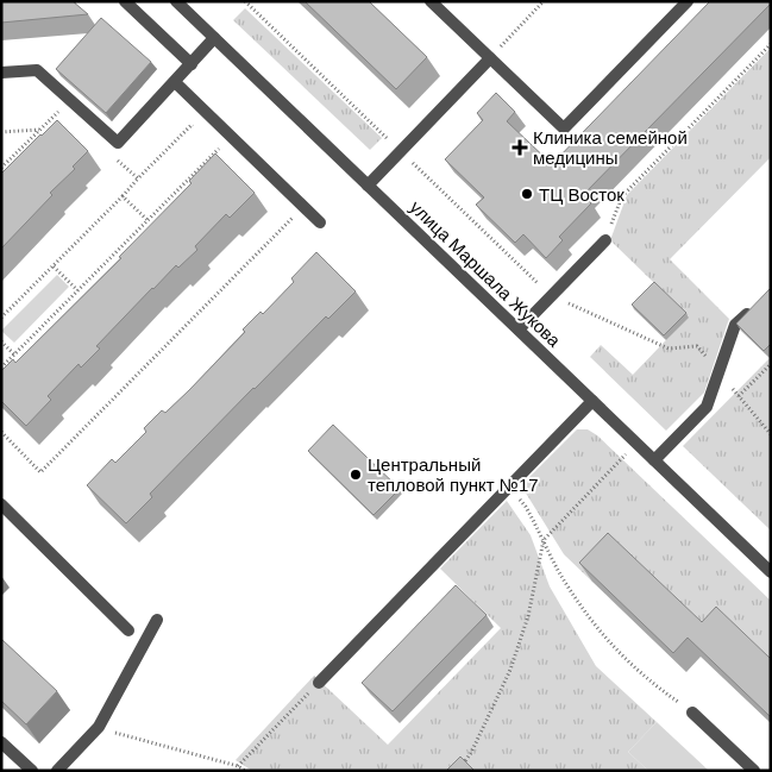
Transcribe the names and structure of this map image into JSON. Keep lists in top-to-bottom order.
{
  "streets": {
    "street": ["улица Маршала Жукова"]
  },
  "places": {
    "health": ["Клиника семейной медицины"],
    "other": ["ТЦ Восток", "Центральный тепловой пункт №17"]
  }
}
